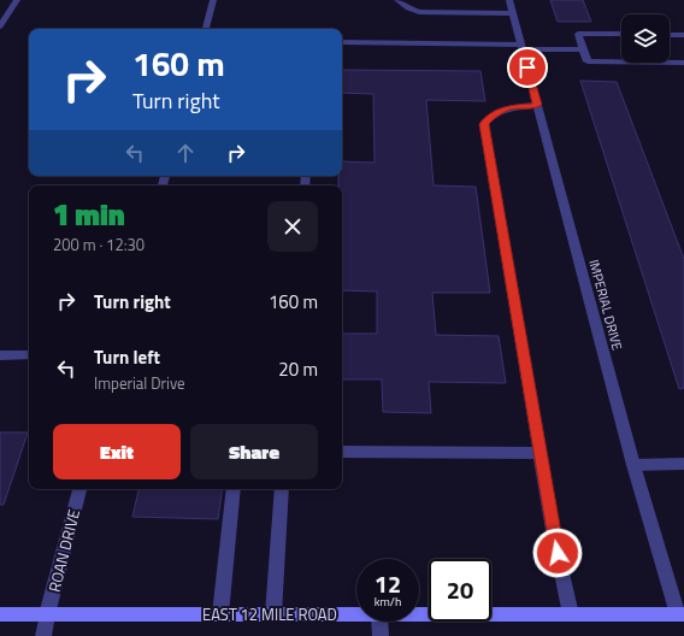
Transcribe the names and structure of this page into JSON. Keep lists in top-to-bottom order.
{
  "streets": {
    "main road": ["EAST 12 MILE ROAD"],
    "street": ["IMPERIAL DRIVE", "ROAN DRIVE"]
  },
  "crossings": [
    ["IMPERIAL DRIVE", "EAST 12 MILE ROAD"],
    ["ROAN DRIVE", "EAST 12 MILE ROAD"]
  ],
  "page": {
    "turn": ["160 m", "Turn right"],
    "heading": ["1 min", "200 m · 12:30"],
    "list": [
      {
        "name": "Turn right",
        "value": "160 m"
      },
      {
        "name": "Turn left",
        "note": "Imperial Drive",
        "value": "20 m"
      }
    ],
    "buttons": ["Exit", "Share"],
    "speed": "12 km/h",
    "limit": "20"
  }
}
